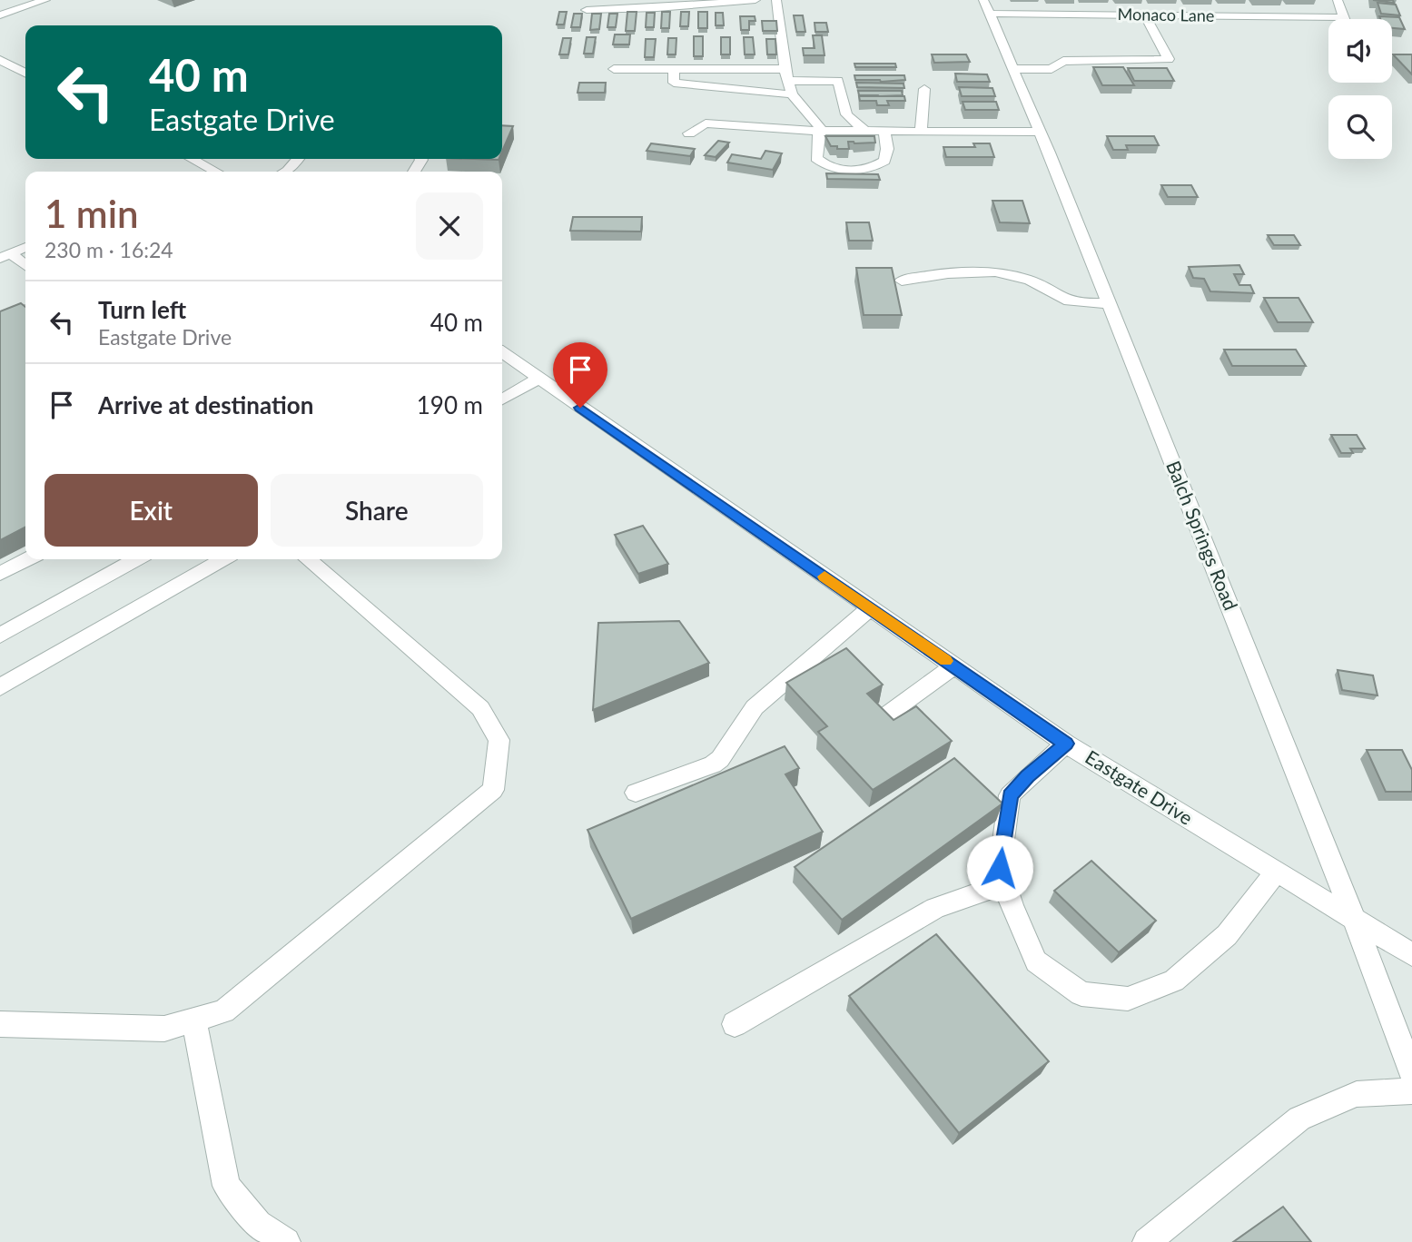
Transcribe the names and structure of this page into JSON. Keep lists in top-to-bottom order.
{
  "streets": {
    "street": ["Monaco Lane", "Balch Springs Road", "Eastgate Drive"]
  },
  "crossings": [
    ["Monaco Lane", "Balch Springs Road"],
    ["Balch Springs Road", "Eastgate Drive"]
  ],
  "page": {
    "turn": ["40 m", "Eastgate Drive"],
    "heading": ["1 min", "230 m · 16:24"],
    "list": [
      {
        "name": "Turn left",
        "note": "Eastgate Drive",
        "value": "40 m"
      },
      {
        "name": "Arrive at destination",
        "value": "190 m"
      }
    ],
    "buttons": ["Exit", "Share"]
  }
}
